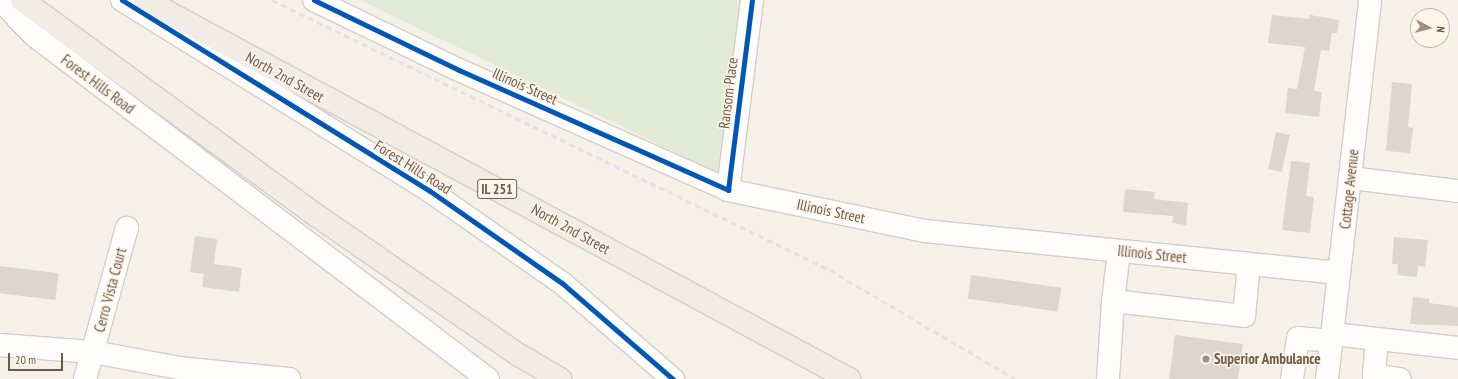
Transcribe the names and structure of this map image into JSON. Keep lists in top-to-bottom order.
{
  "streets": {
    "main road": ["North 2nd Street", "IL 251"],
    "street": [
      "Forest Hills Road",
      "Illinois Street",
      "Ransom Place",
      "Cottage Avenue",
      "Cerro Vista Court"
    ]
  },
  "crossings": [
    ["Illinois Street", "Ransom Place"],
    ["Illinois Street", "Cottage Avenue"]
  ],
  "places": ["Superior Ambulance"],
  "scale_bar": "20 m",
  "north": "right"
}
